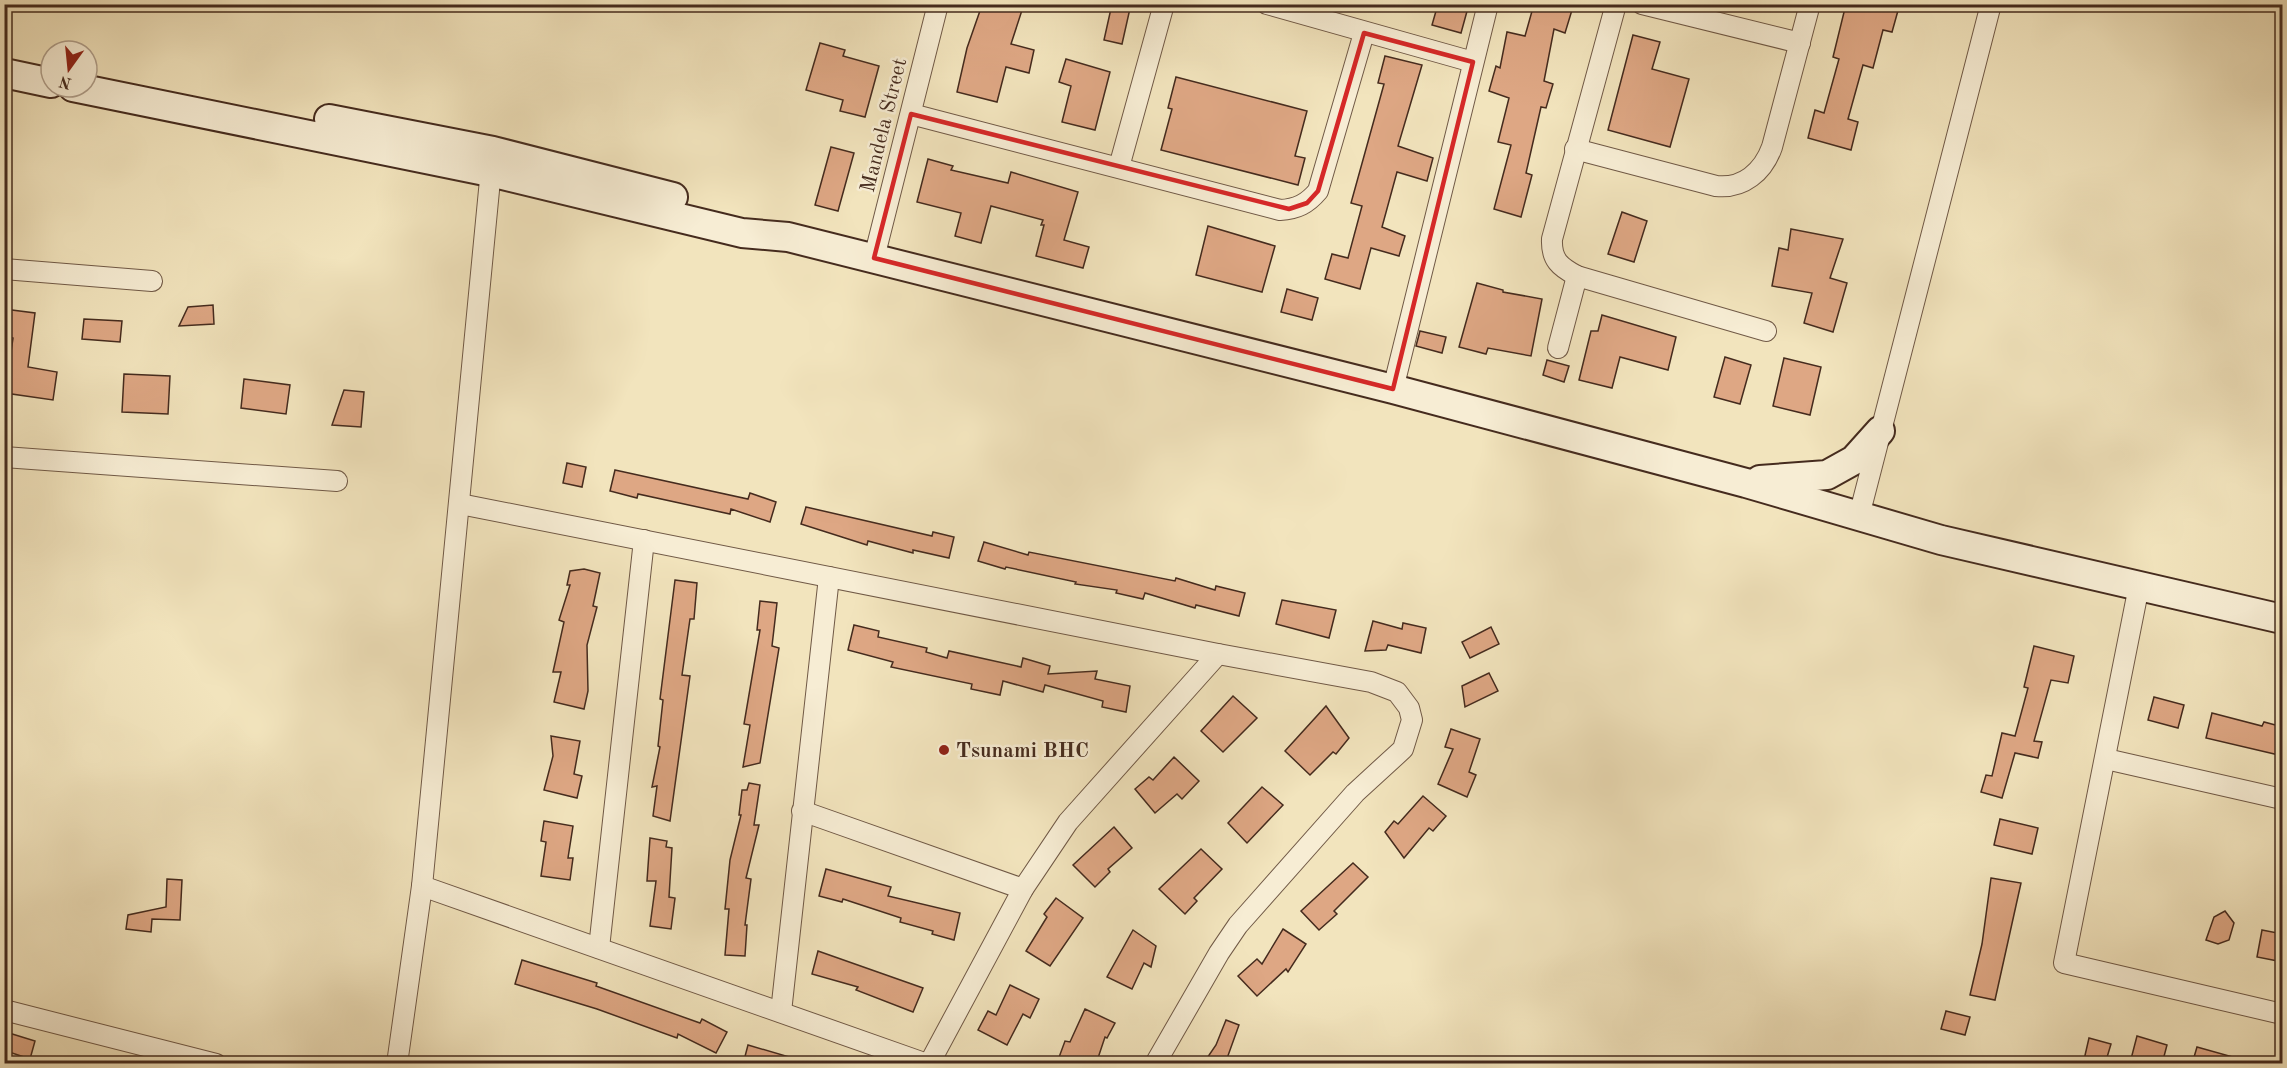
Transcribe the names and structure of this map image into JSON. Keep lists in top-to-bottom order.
{
  "streets": {
    "street": ["Mandela Street"]
  },
  "places": ["Tsunami BHC"],
  "north": "bottom"
}
